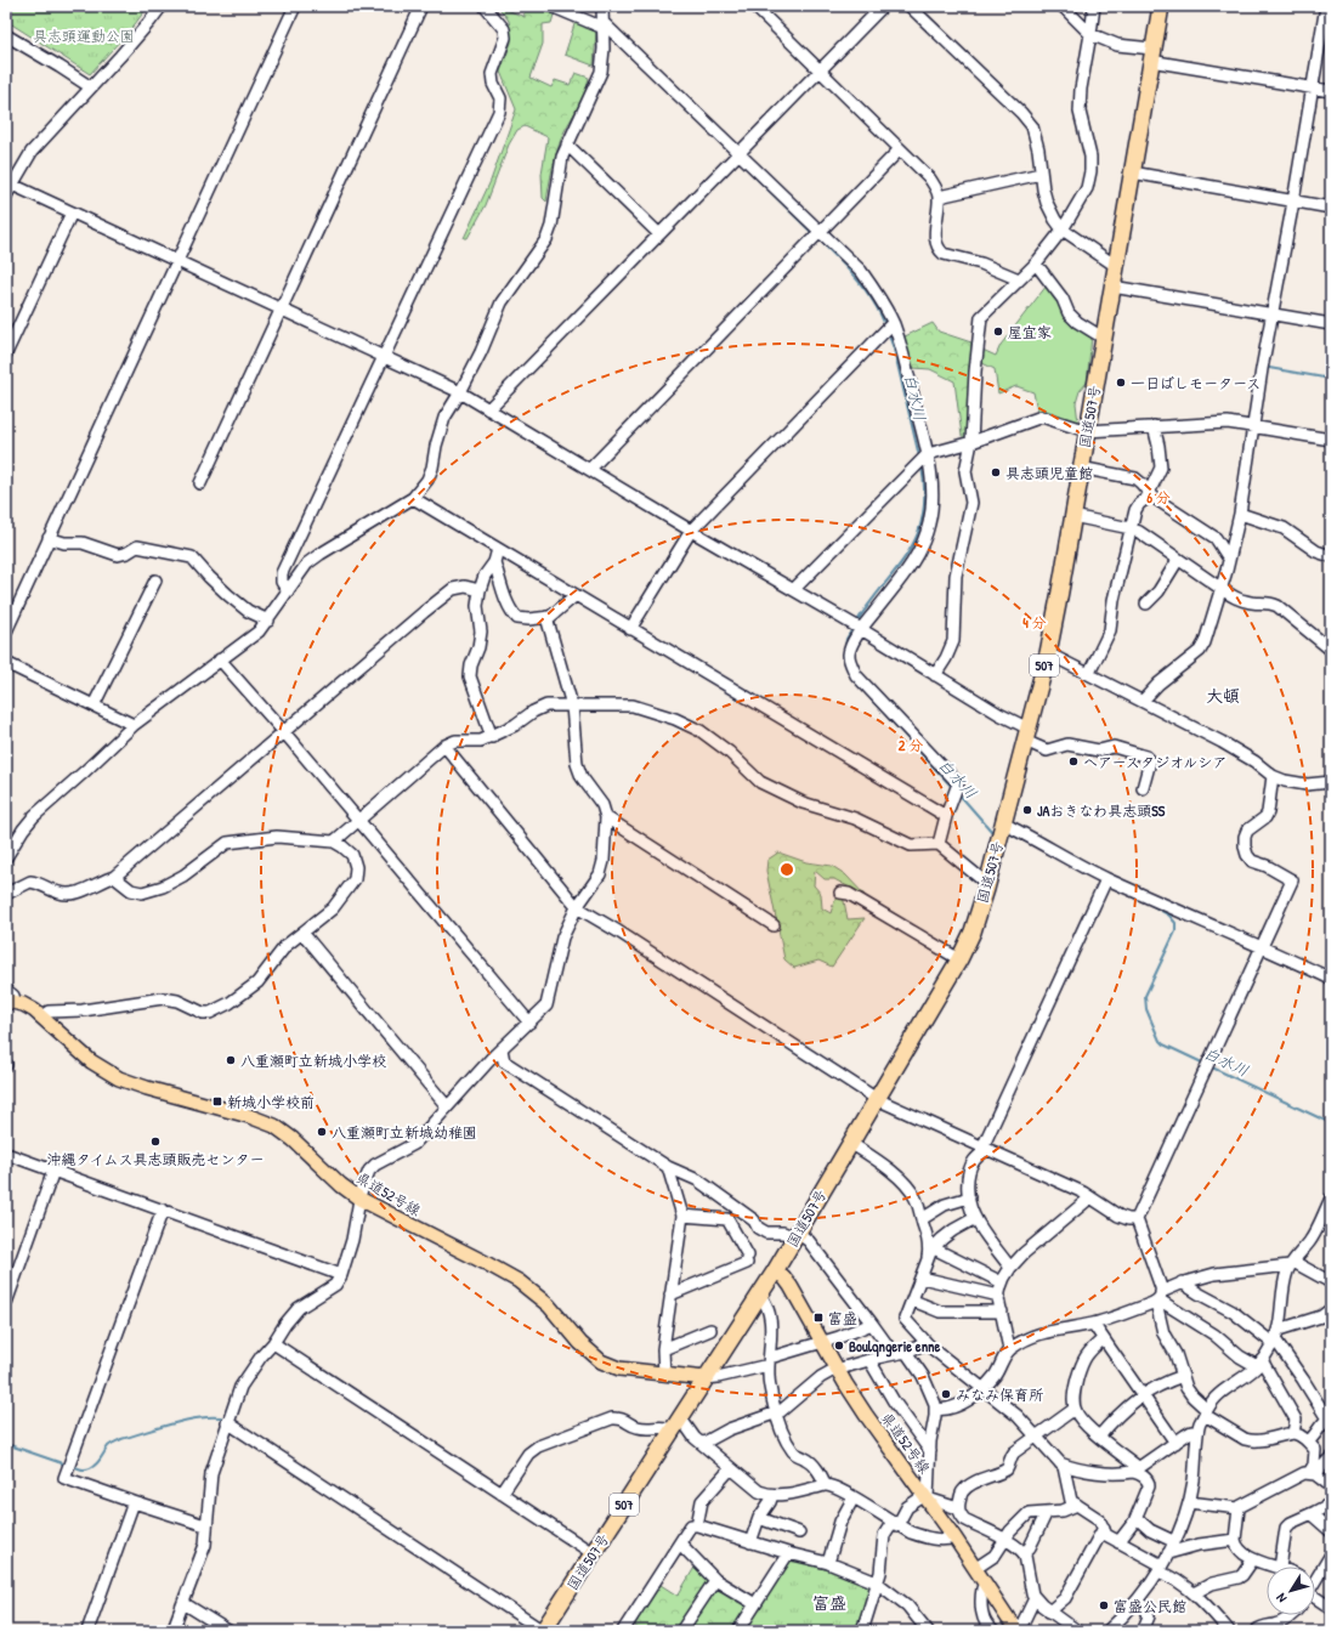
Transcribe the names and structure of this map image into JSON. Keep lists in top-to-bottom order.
{
  "streets": {
    "highway": ["国道507号", "507"],
    "main road": ["県道52号線"]
  },
  "crossings": [
    ["国道507号", "県道52号線"]
  ],
  "districts": ["大頓", "富盛"],
  "water": ["白水川"],
  "parks": ["具志頭運動公園"],
  "places": {
    "other": [
      "屋宜家",
      "一日ばしモータース",
      "具志頭児童館",
      "ヘアースタジオルシア",
      "JAおきなわ具志頭SS",
      "八重瀬町立新城小学校",
      "八重瀬町立新城幼稚園",
      "沖縄タイムス具志頭販売センター",
      "Boulqngerie enne",
      "みなみ保育所",
      "富盛公民館"
    ],
    "transit": ["新城小学校前", "富盛"]
  },
  "north": "bottom left",
  "rings": ["6 分", "4 分", "2 分"]
}
